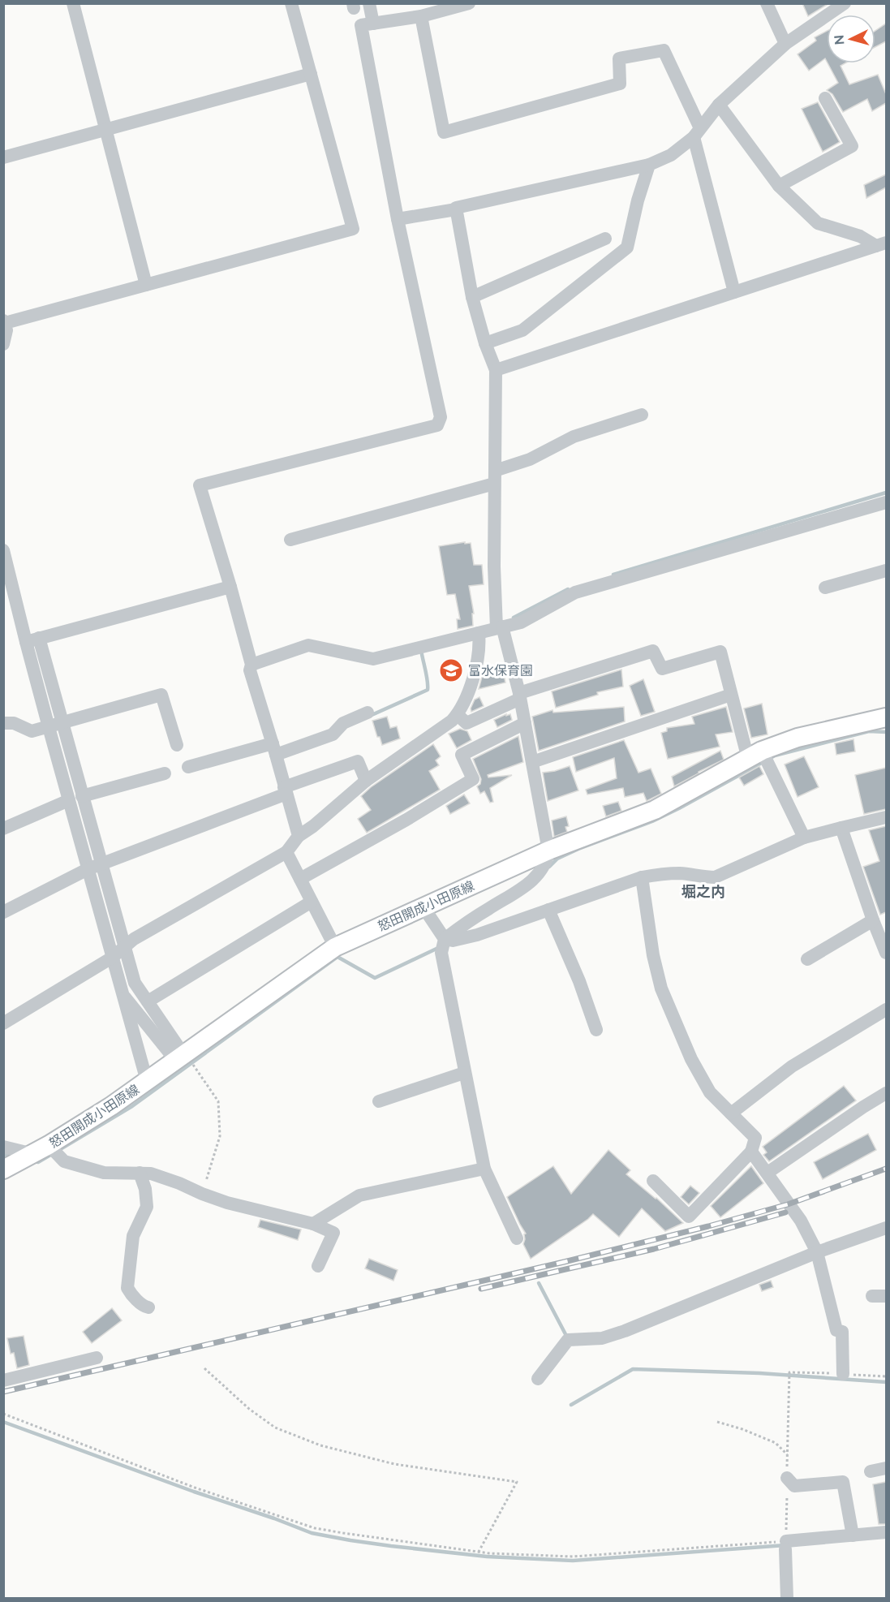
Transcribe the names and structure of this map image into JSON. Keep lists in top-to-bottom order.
{
  "streets": {
    "main road": ["怒田開成小田原線"]
  },
  "districts": ["堀之内"],
  "places": {
    "school or university": ["富水保育園"]
  },
  "north": "left"
}
